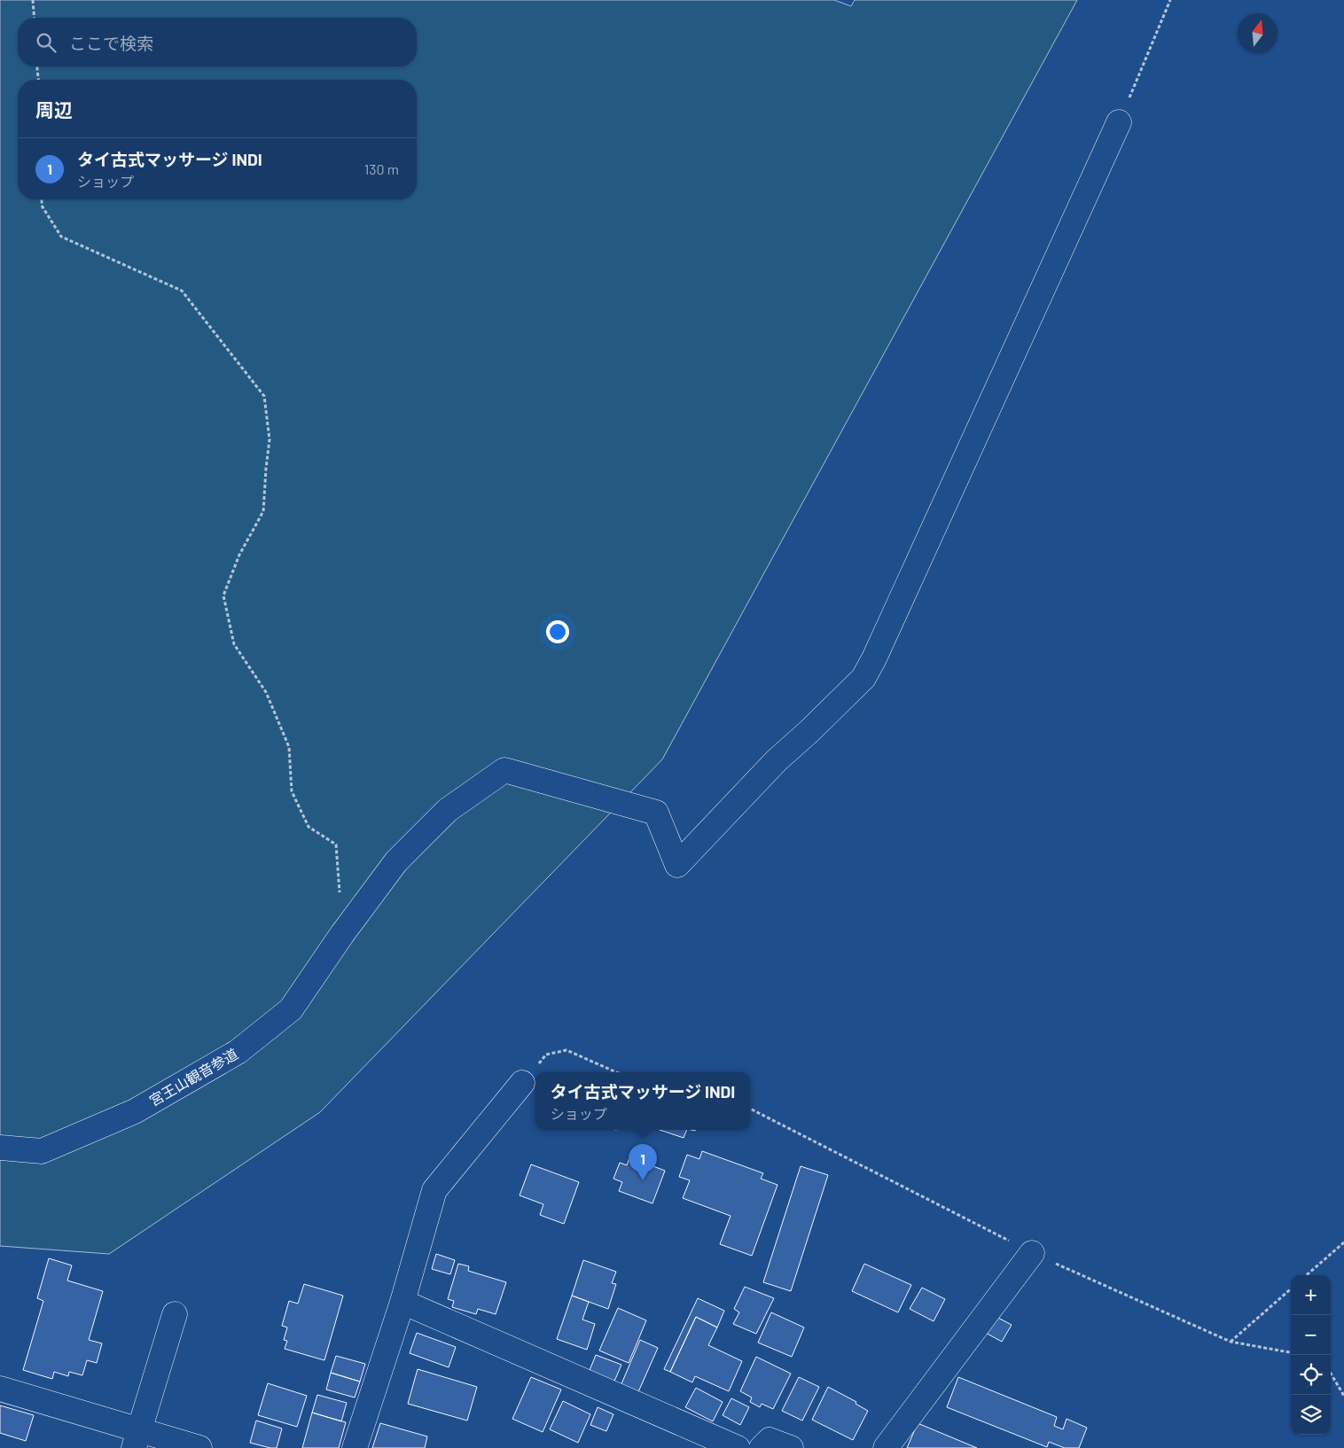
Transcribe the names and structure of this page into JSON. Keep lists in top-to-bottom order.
{
  "streets": {
    "street": ["宮王山観音参道"]
  },
  "north": "top",
  "page": {
    "search": "ここで検索",
    "heading": "周辺",
    "list": [
      {
        "mark": "1",
        "name": "タイ古式マッサージ INDI",
        "note": "ショップ",
        "value": "130 m"
      }
    ],
    "popup": ["タイ古式マッサージ INDI", "ショップ"],
    "pins": "1",
    "map_buttons": ["+", "−"]
  }
}
